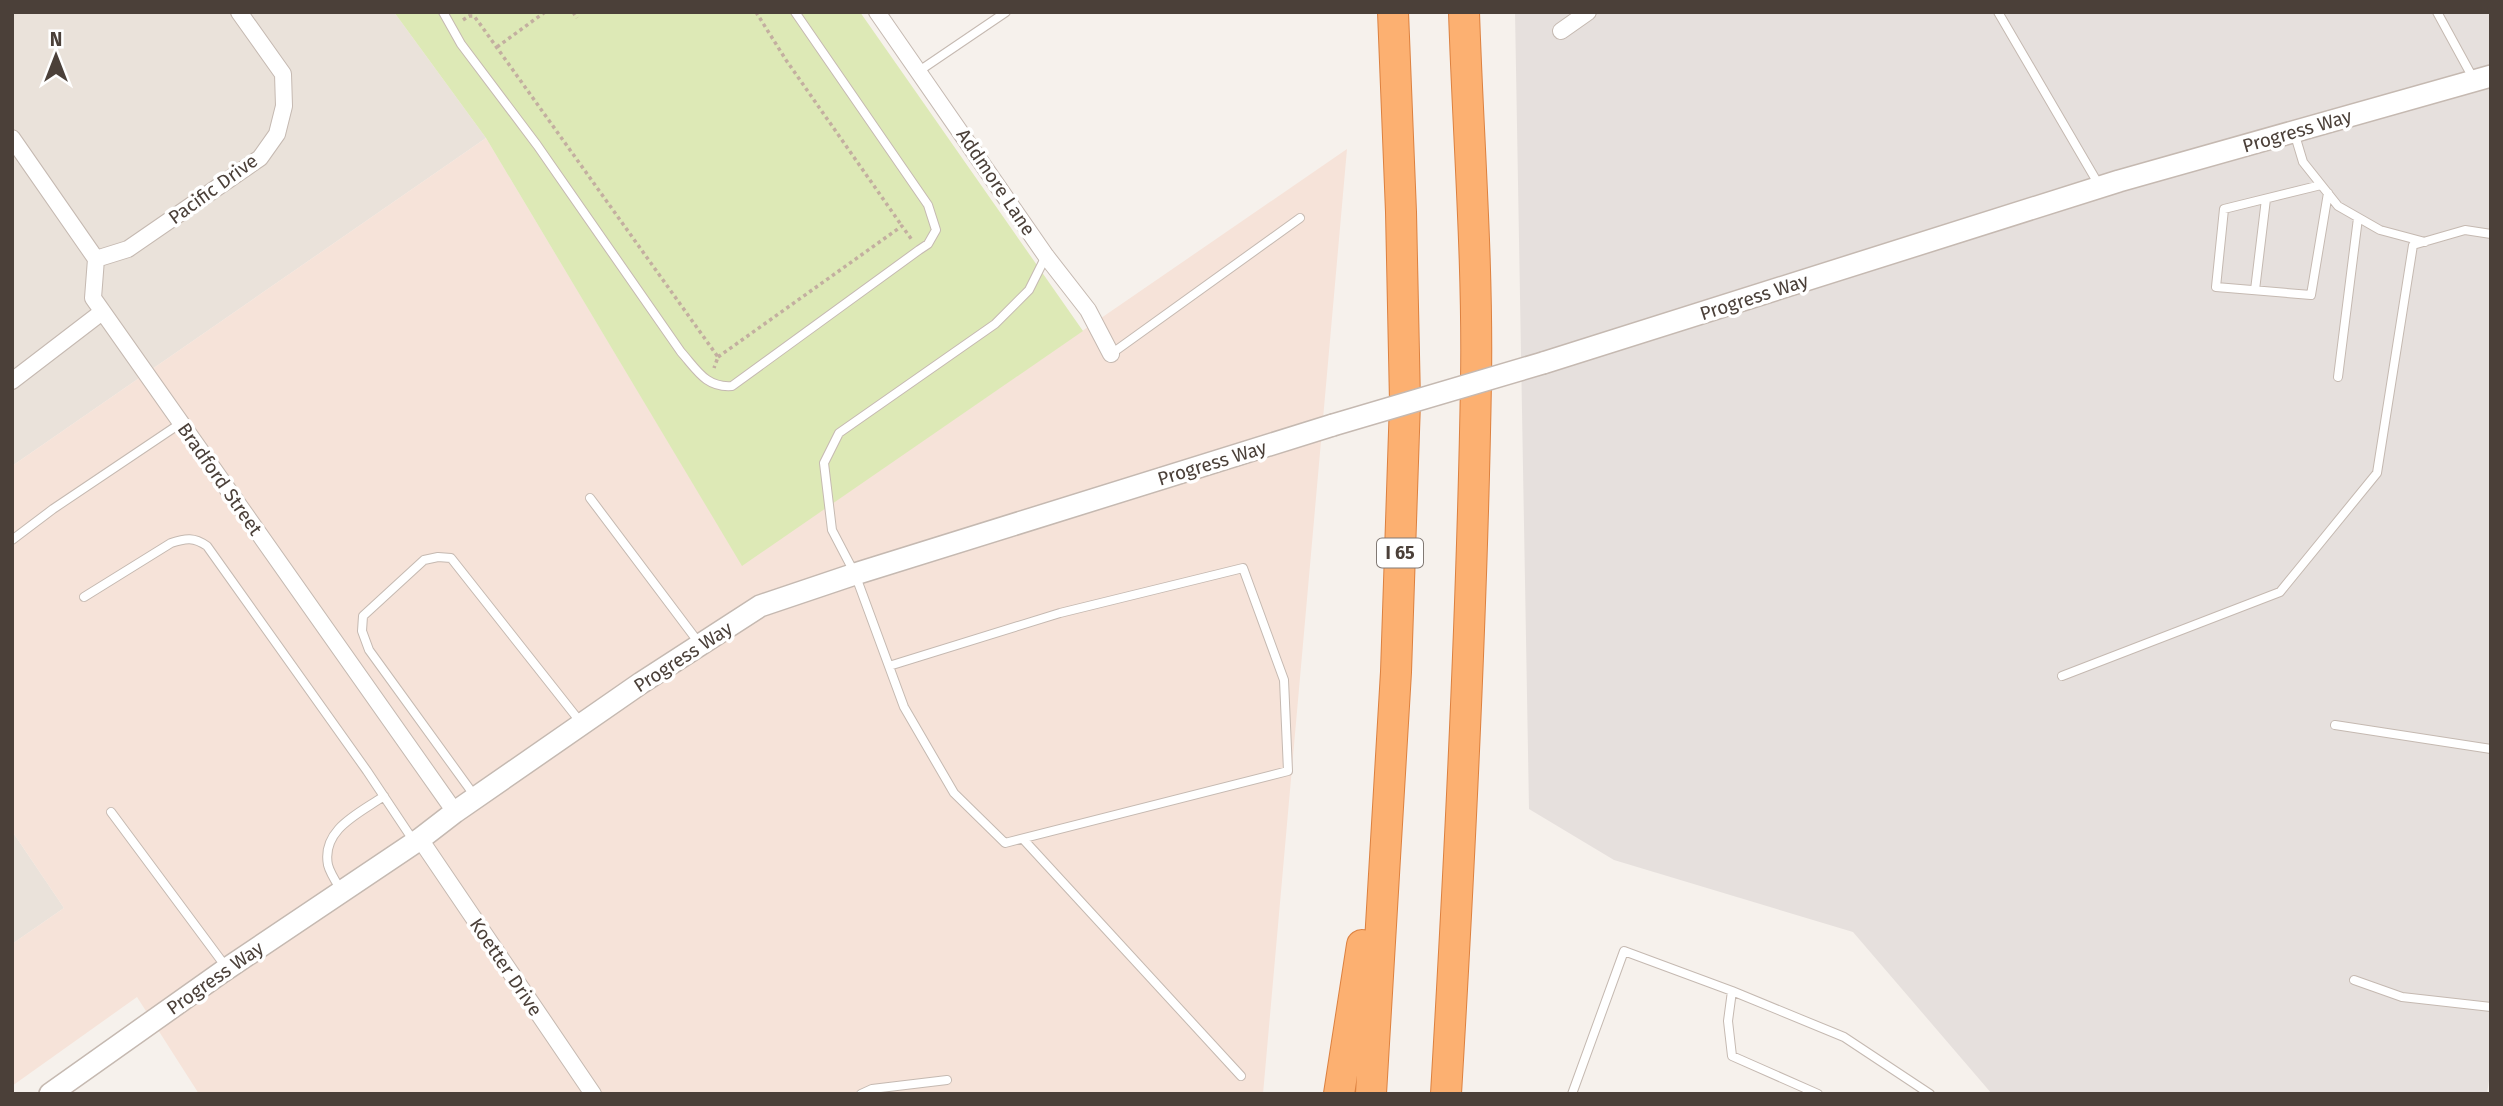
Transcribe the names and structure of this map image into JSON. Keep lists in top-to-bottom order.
{
  "streets": {
    "highway": ["I 65"],
    "street": [
      "Progress Way",
      "Addmore Lane",
      "Pacific Drive",
      "Bradford Street",
      "Koetter Drive"
    ]
  },
  "crossings": [
    ["Progress Way", "Bradford Street"],
    ["Progress Way", "Koetter Drive"],
    ["Pacific Drive", "Bradford Street"]
  ],
  "north": "top"
}
